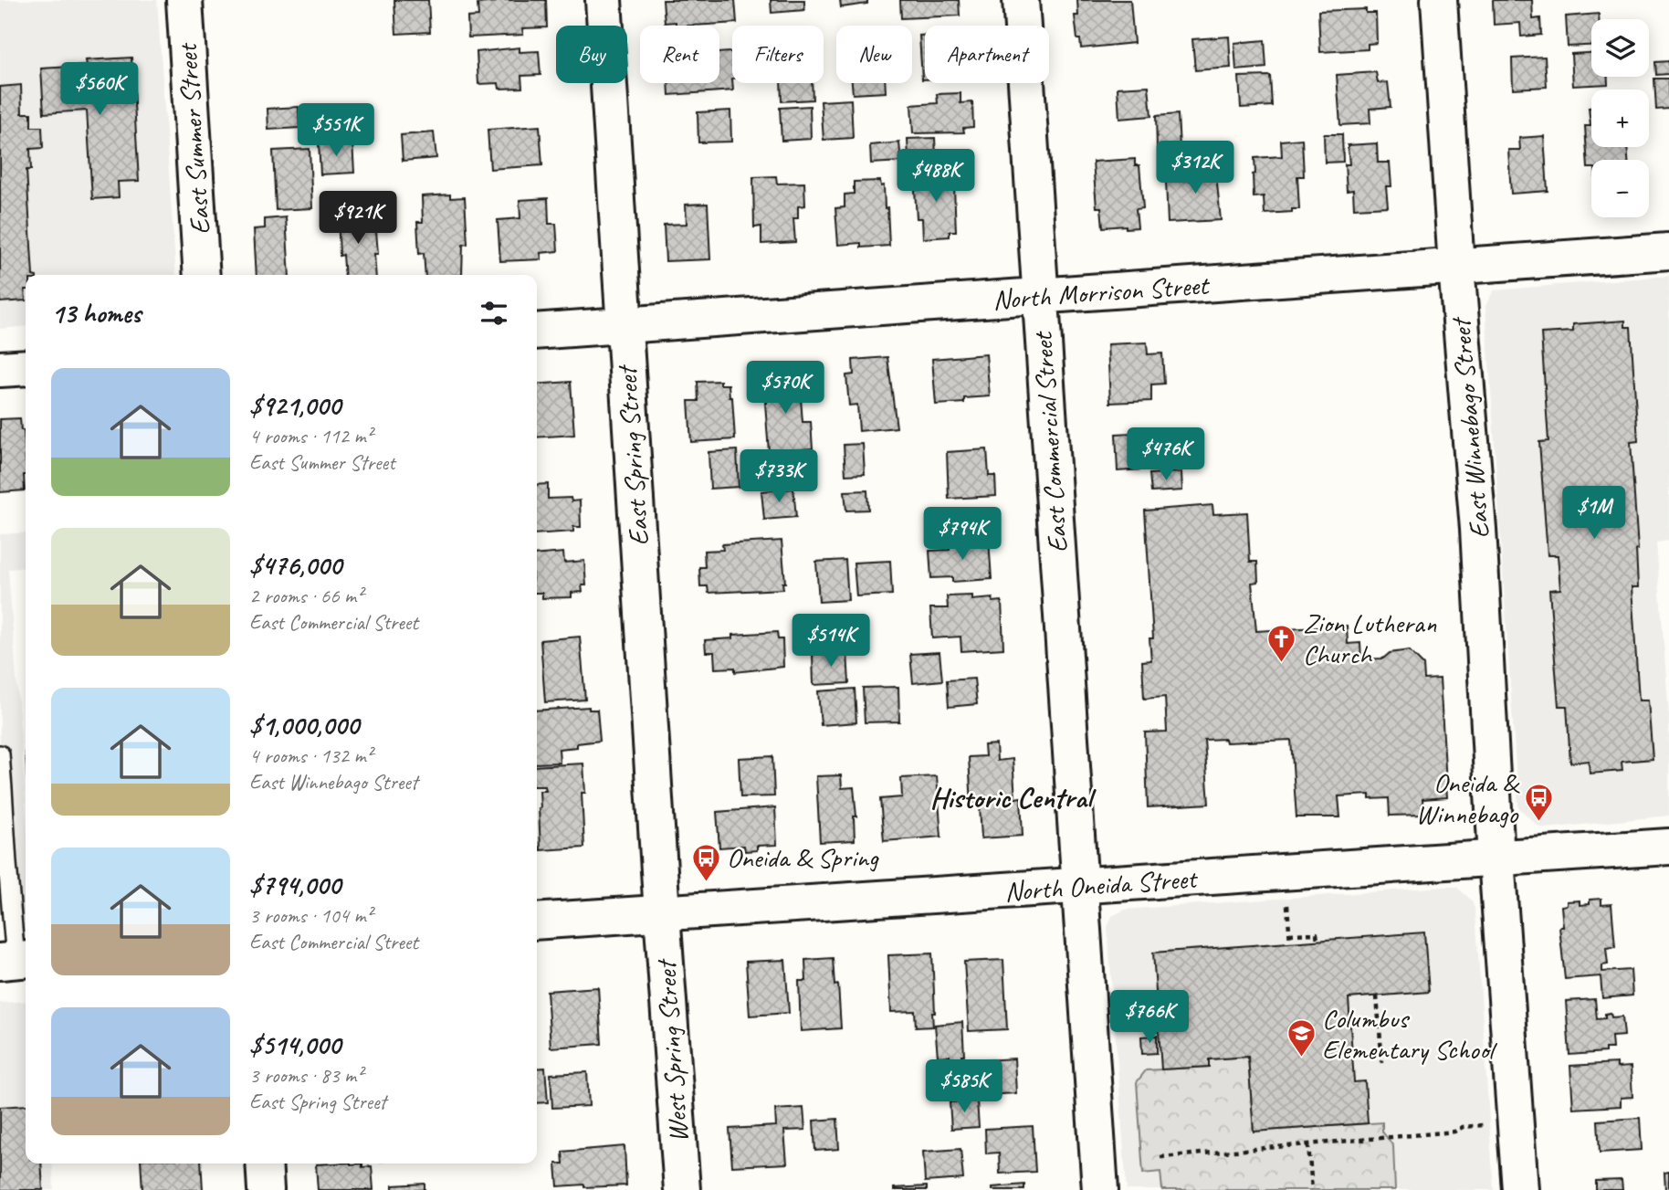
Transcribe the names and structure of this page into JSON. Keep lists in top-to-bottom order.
{
  "streets": {
    "street": [
      "East Summer Street",
      "North Morrison Street",
      "East Winnebago Street",
      "East Commercial Street",
      "East Spring Street",
      "North Oneida Street",
      "West Spring Street"
    ]
  },
  "crossings": [
    ["North Morrison Street", "East Winnebago Street"],
    ["North Morrison Street", "East Commercial Street"],
    ["North Morrison Street", "East Spring Street"],
    ["East Winnebago Street", "North Oneida Street"],
    ["East Commercial Street", "North Oneida Street"],
    ["East Spring Street", "North Oneida Street"],
    ["East Spring Street", "West Spring Street"],
    ["North Oneida Street", "West Spring Street"]
  ],
  "districts": ["Historic Central"],
  "places": {
    "church": ["Zion Lutheran Church"],
    "bus stop": ["Oneida & Winnebago", "Oneida & Spring"],
    "school or university": ["Columbus Elementary School"]
  },
  "page": {
    "map_buttons": ["+", "−"],
    "chip": [
      "Buy",
      "Rent",
      "Filters",
      "New",
      "Apartment"
    ],
    "price": [
      "$560K",
      "$551K",
      "$312K",
      "$488K",
      "$921K",
      "$570K",
      "$476K",
      "$733K",
      "$1M",
      "$794K",
      "$514K",
      "$766K",
      "$585K"
    ],
    "heading": "13 homes",
    "list": [
      {
        "name": "$921,000",
        "note": "4 rooms · 112 m² · East Summer Street"
      },
      {
        "name": "$476,000",
        "note": "2 rooms · 66 m² · East Commercial Street"
      },
      {
        "name": "$1,000,000",
        "note": "4 rooms · 132 m² · East Winnebago Street"
      },
      {
        "name": "$794,000",
        "note": "3 rooms · 104 m² · East Commercial Street"
      },
      {
        "name": "$514,000",
        "note": "3 rooms · 83 m² · East Spring Street"
      }
    ]
  }
}
